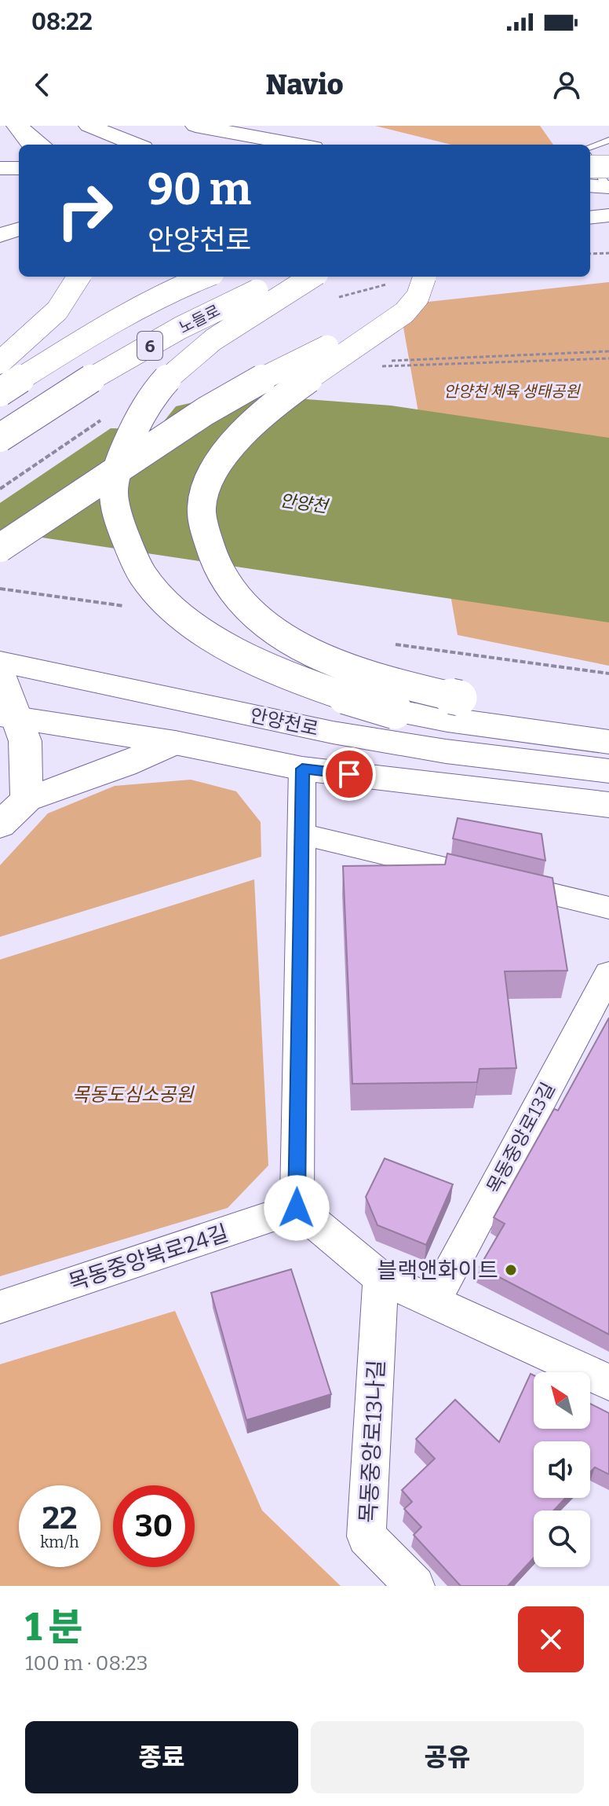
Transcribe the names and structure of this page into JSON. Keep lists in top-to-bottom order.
{
  "streets": {
    "main road": ["노들로", "6", "안양천로"],
    "street": ["목동중앙로13길", "목동중앙북로24길", "목동중앙로13나길"]
  },
  "water": ["안양천"],
  "parks": ["안양천 체육 생태공원", "목동도심소공원"],
  "places": ["블랙앤화이트"],
  "north": "top left",
  "page": {
    "status": "08:22",
    "header": "Navio",
    "turn": ["90 m", "안양천로"],
    "speed": "22 km/h",
    "limit": "30",
    "heading": ["1 분", "100 m · 08:23"],
    "buttons": ["종료", "공유"]
  }
}
